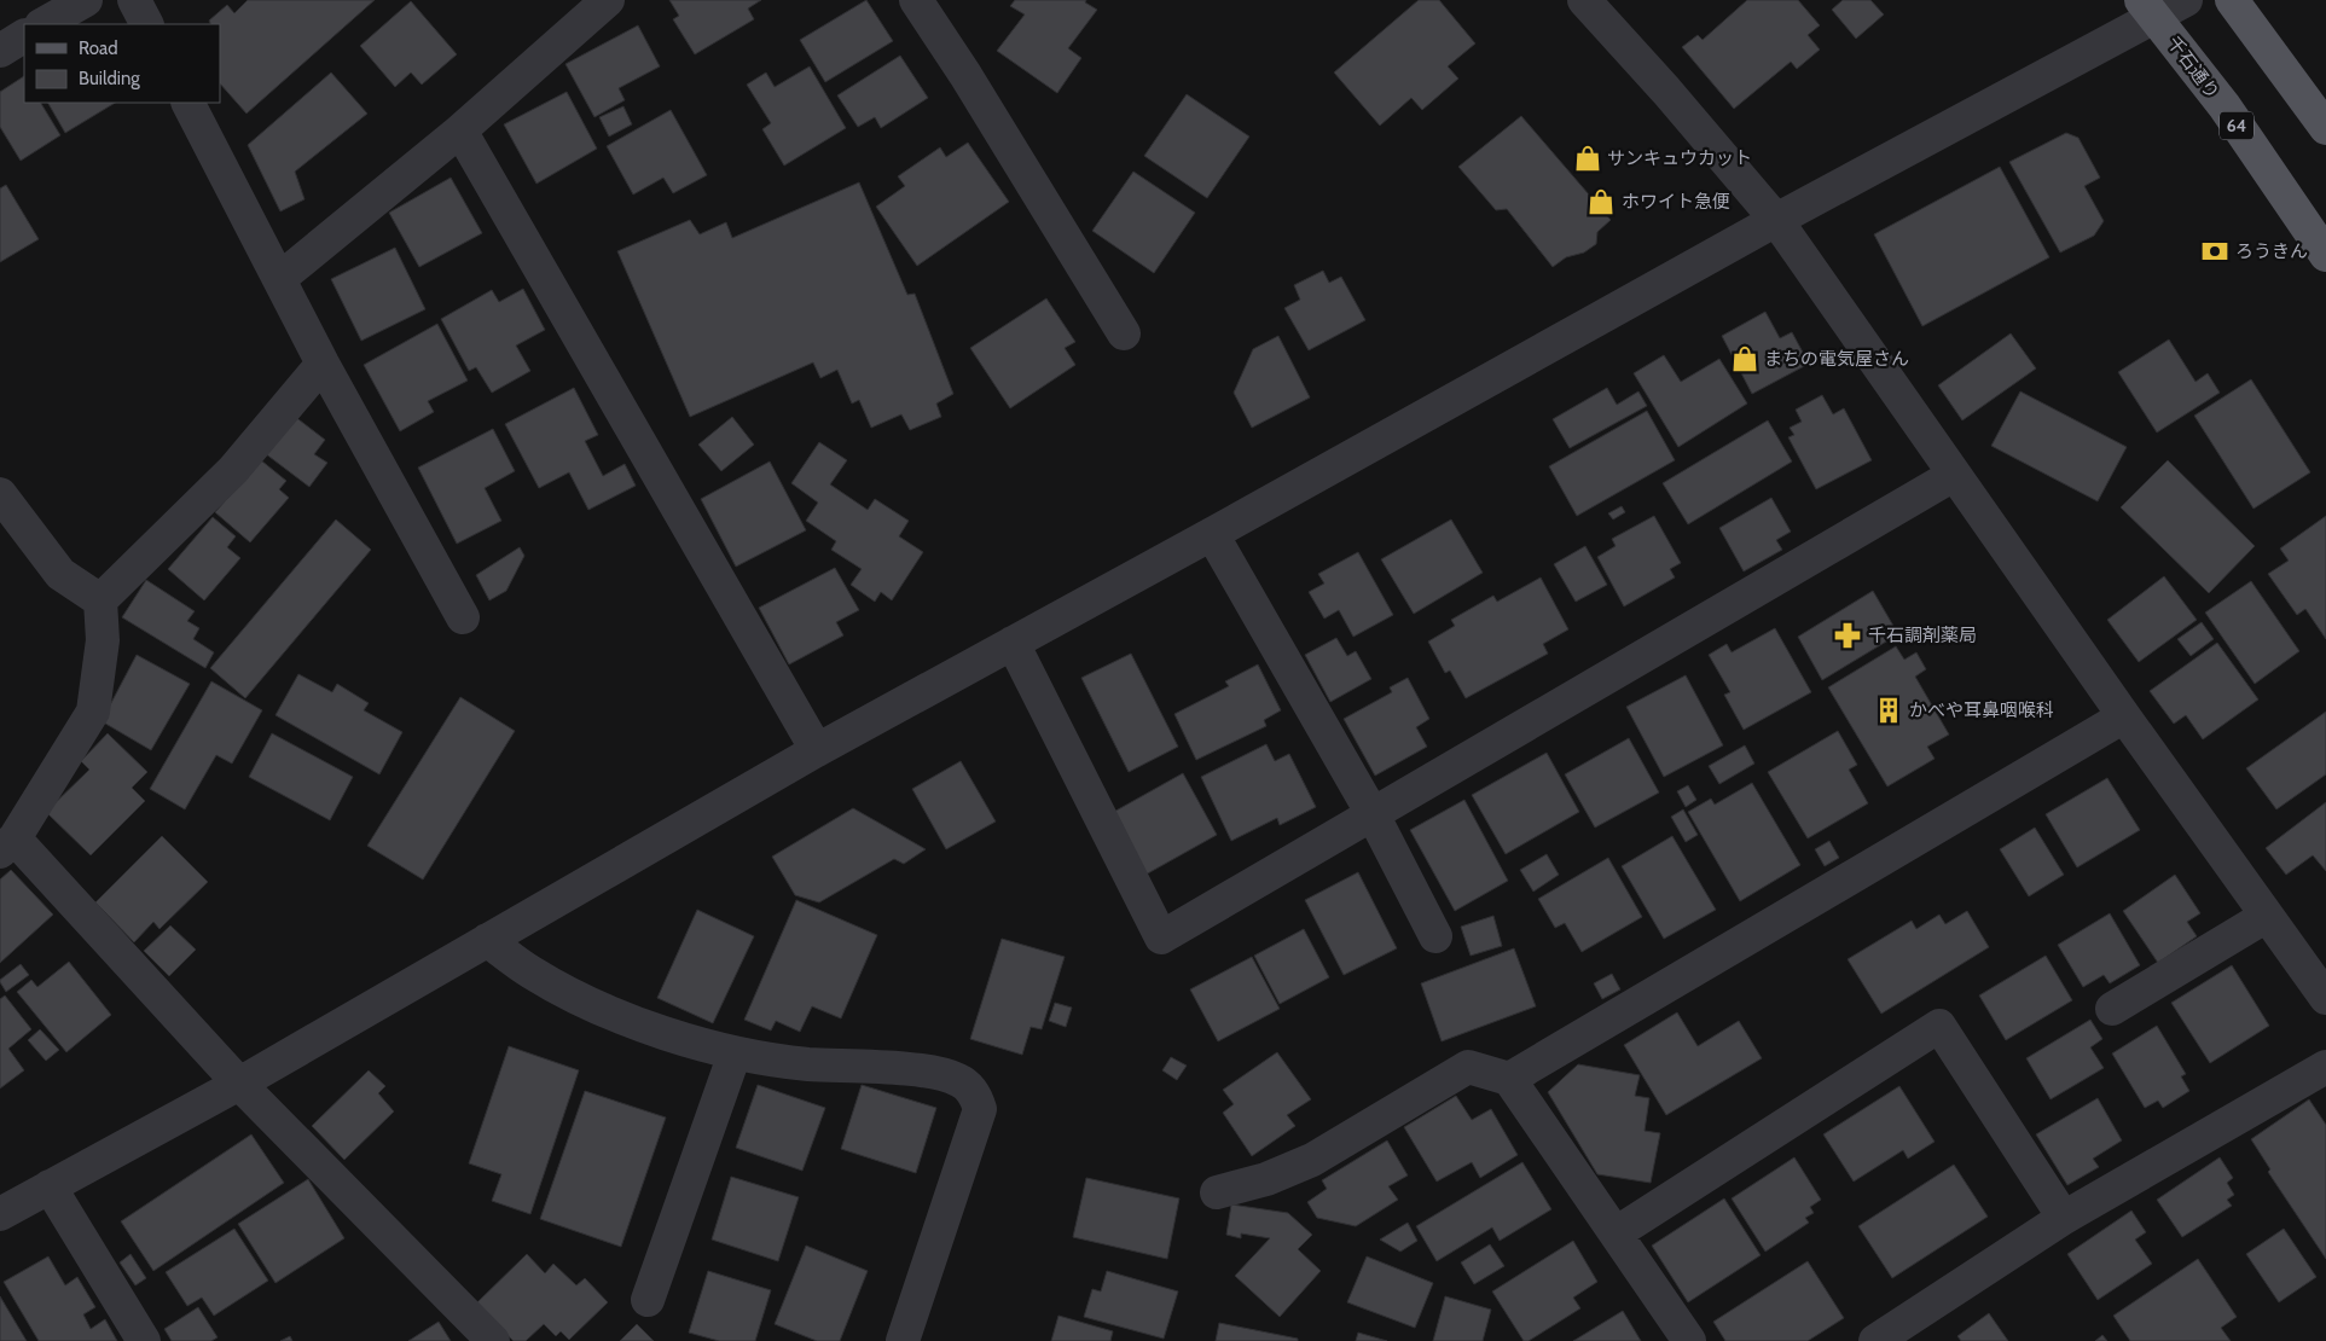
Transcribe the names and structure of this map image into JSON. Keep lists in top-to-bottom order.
{
  "streets": {
    "main road": ["千石通り", "64"]
  },
  "places": {
    "shop": ["サンキュウカット", "ホワイト急便", "まちの電気屋さん"],
    "bank": ["ろうきん"],
    "pharmacy": ["千石調剤薬局"],
    "building": ["かべや耳鼻咽喉科"]
  },
  "legend": ["Road", "Building"]
}
